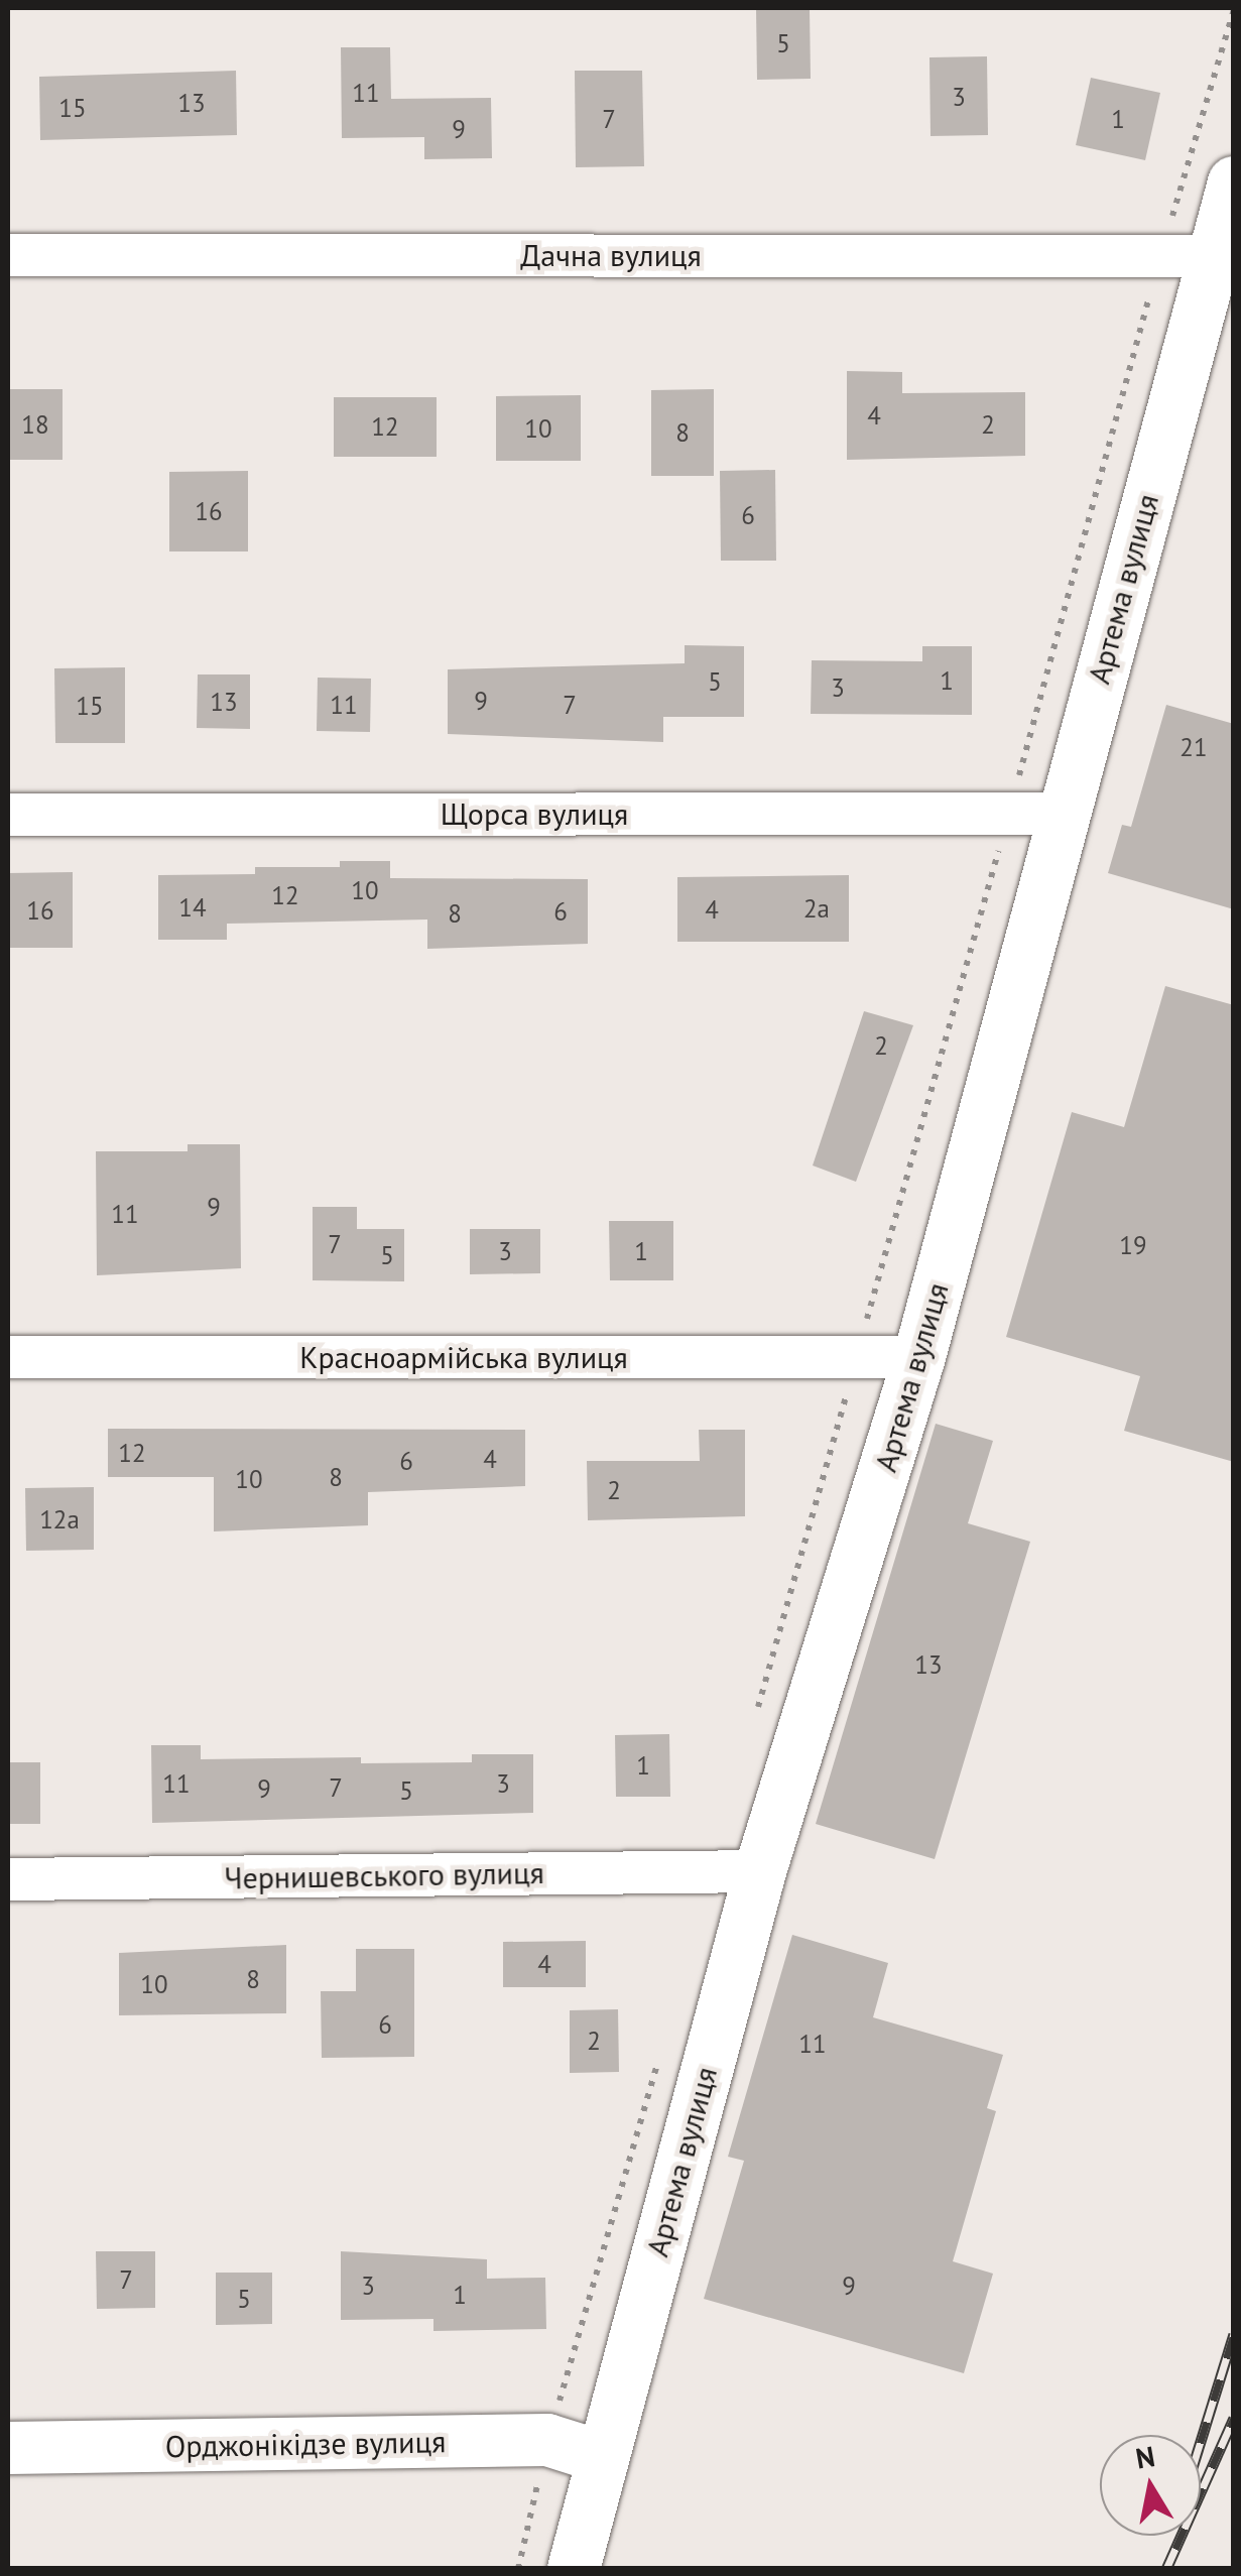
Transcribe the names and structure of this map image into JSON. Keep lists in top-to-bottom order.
{
  "streets": {
    "main road": ["Артема вулиця", "Орджонікідзе вулиця"],
    "street": [
      "Дачна вулиця",
      "Щорса вулиця",
      "Красноармійська вулиця",
      "Чернишевського вулиця"
    ]
  },
  "crossings": [
    ["Дачна вулиця", "Артема вулиця"],
    ["Артема вулиця", "Щорса вулиця"],
    ["Артема вулиця", "Красноармійська вулиця"],
    ["Артема вулиця", "Чернишевського вулиця"],
    ["Артема вулиця", "Орджонікідзе вулиця"]
  ],
  "house_numbers": [
    "5",
    "11",
    "3",
    "13",
    "15",
    "7",
    "1",
    "9",
    "4",
    "18",
    "2",
    "12",
    "10",
    "8",
    "16",
    "6",
    "1",
    "5",
    "3",
    "9",
    "13",
    "11",
    "7",
    "15",
    "21",
    "10",
    "12",
    "14",
    "2а",
    "4",
    "16",
    "6",
    "8",
    "2",
    "9",
    "11",
    "7",
    "19",
    "3",
    "1",
    "5",
    "12",
    "4",
    "6",
    "8",
    "10",
    "2",
    "12а",
    "13",
    "1",
    "11",
    "3",
    "7",
    "9",
    "5",
    "4",
    "8",
    "10",
    "6",
    "2",
    "11",
    "7",
    "3",
    "9",
    "1",
    "5"
  ],
  "north": "top"
}
